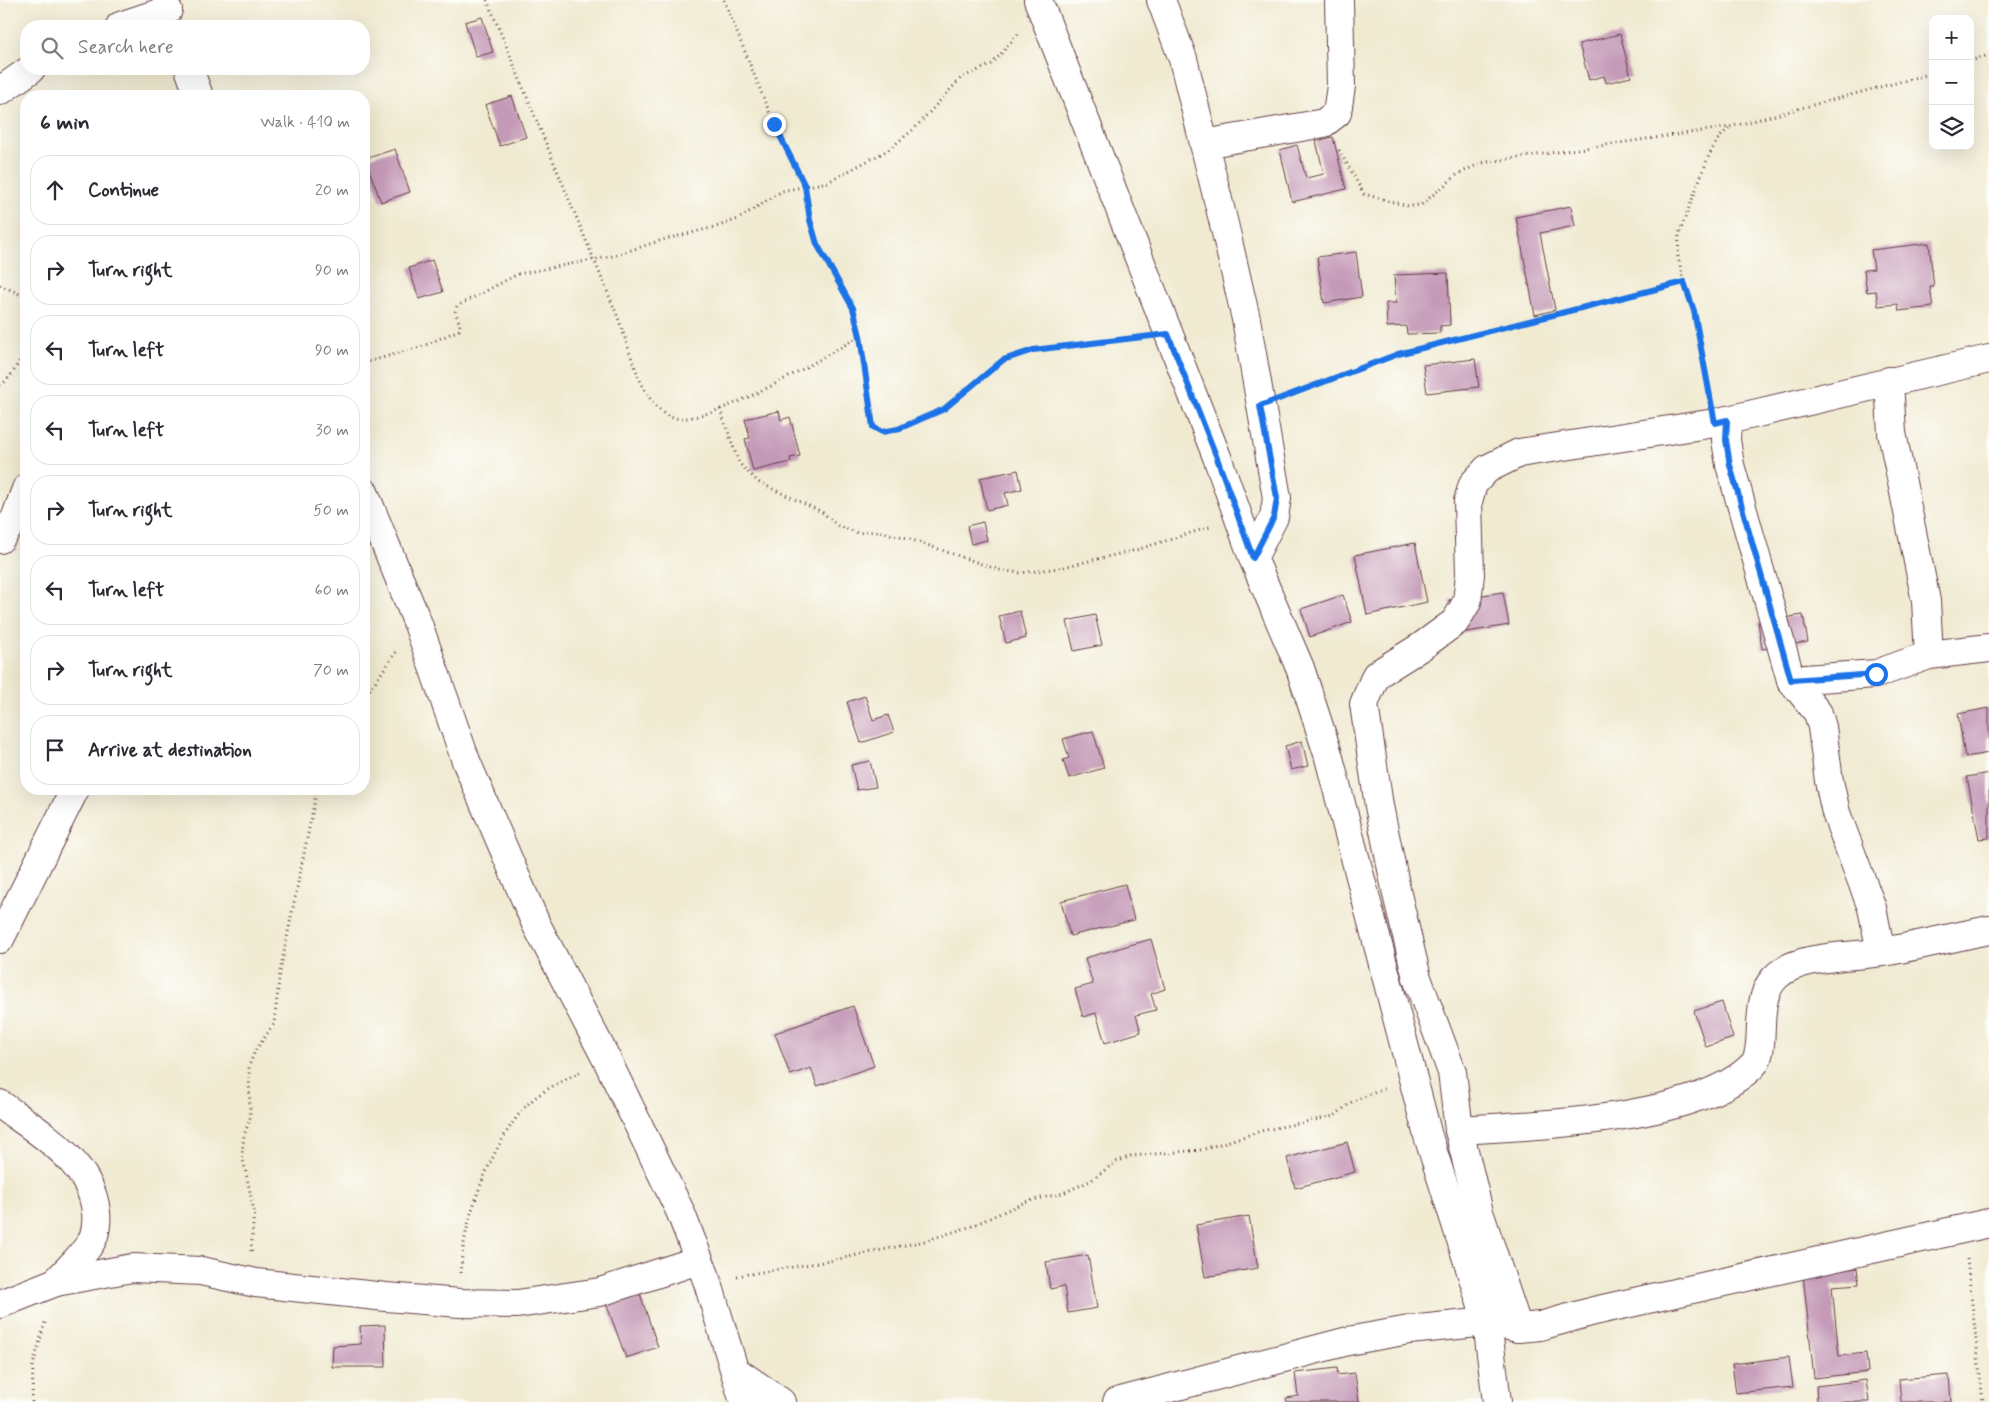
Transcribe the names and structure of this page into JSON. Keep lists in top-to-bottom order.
{
  "page": {
    "map_buttons": ["+", "−"],
    "search": "Search here",
    "heading": ["6 min", "Walk · 410 m"],
    "list": [
      ["Continue", "20 m"],
      ["Turn right", "90 m"],
      ["Turn left", "90 m"],
      ["Turn left", "30 m"],
      ["Turn right", "50 m"],
      ["Turn left", "60 m"],
      ["Turn right", "70 m"],
      "Arrive at destination"
    ]
  }
}
